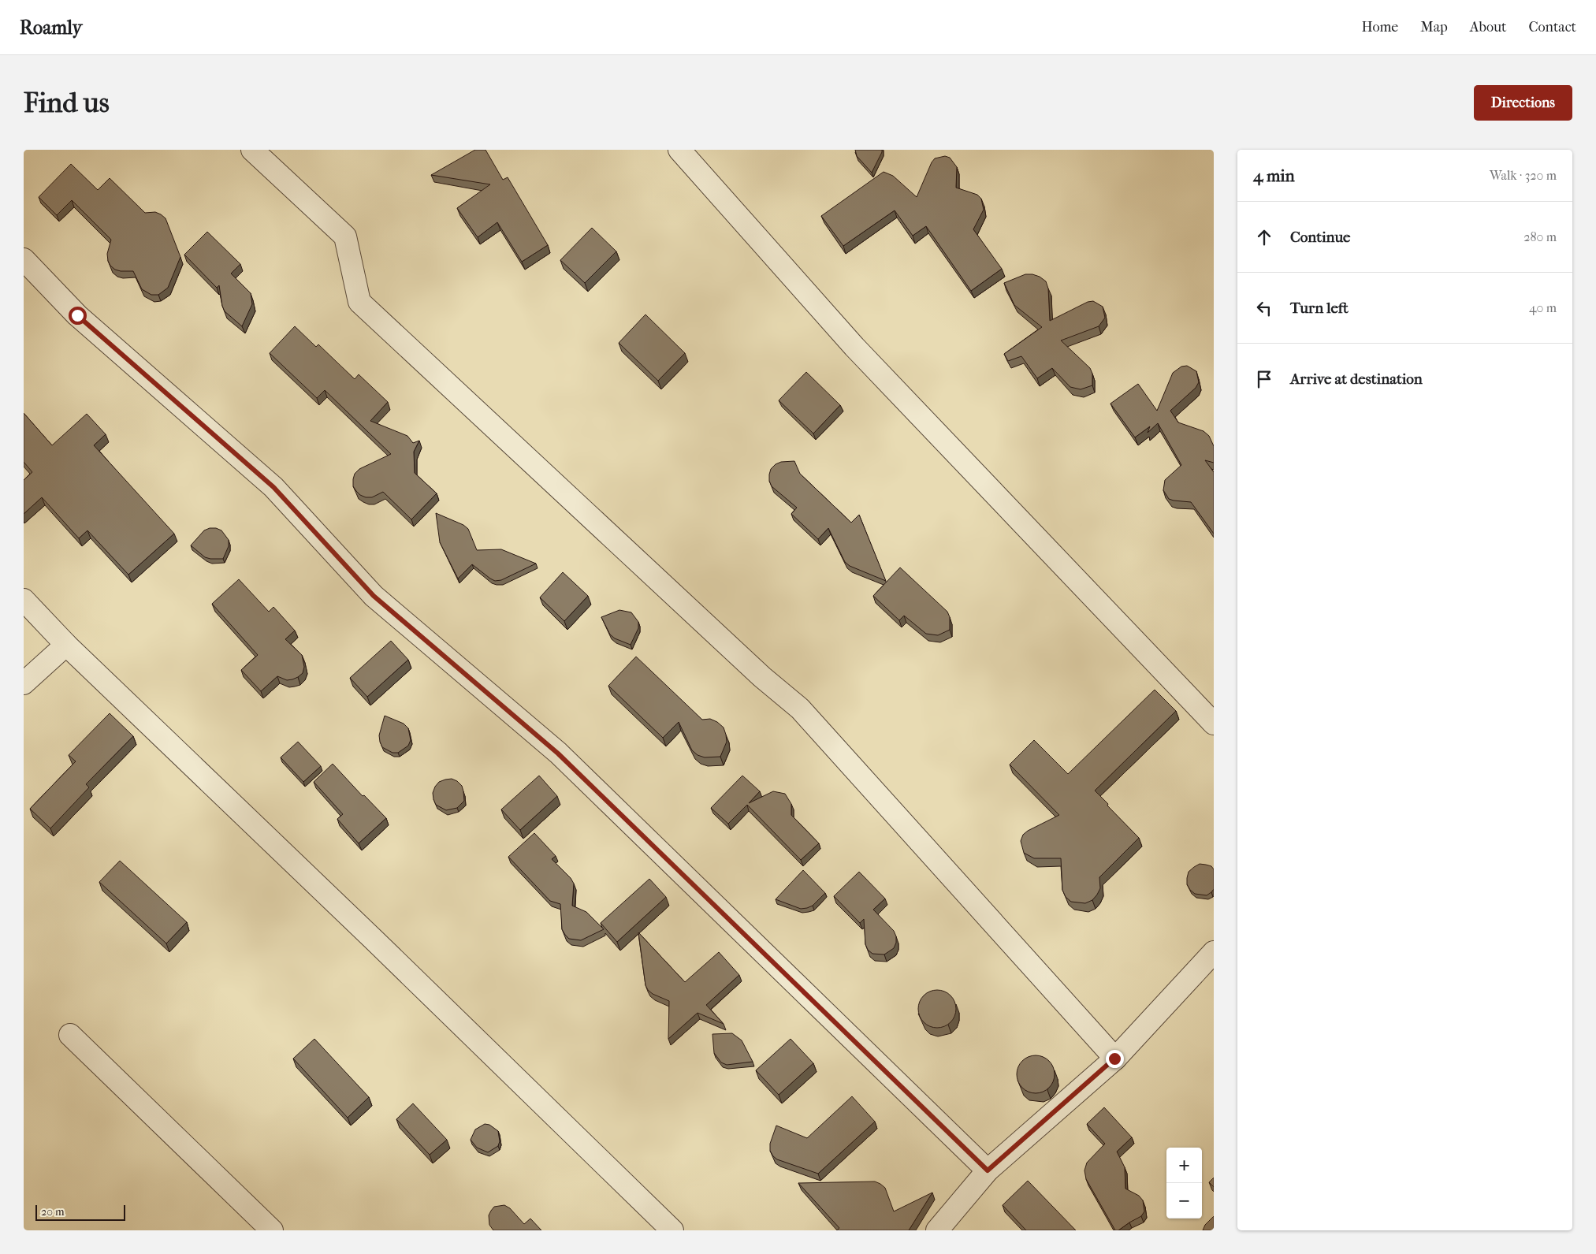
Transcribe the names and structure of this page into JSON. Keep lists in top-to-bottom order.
{
  "scale_bar": "20 m",
  "page": {
    "header": "Roamly",
    "nav": [
      "Home",
      "Map",
      "About",
      "Contact"
    ],
    "buttons": "Directions",
    "title": "Find us",
    "heading": ["4 min", "Walk · 320 m"],
    "list": [
      ["Continue", "280 m"],
      ["Turn left", "40 m"],
      "Arrive at destination"
    ],
    "map_buttons": ["+", "−"],
    "scale": "20 m"
  }
}
